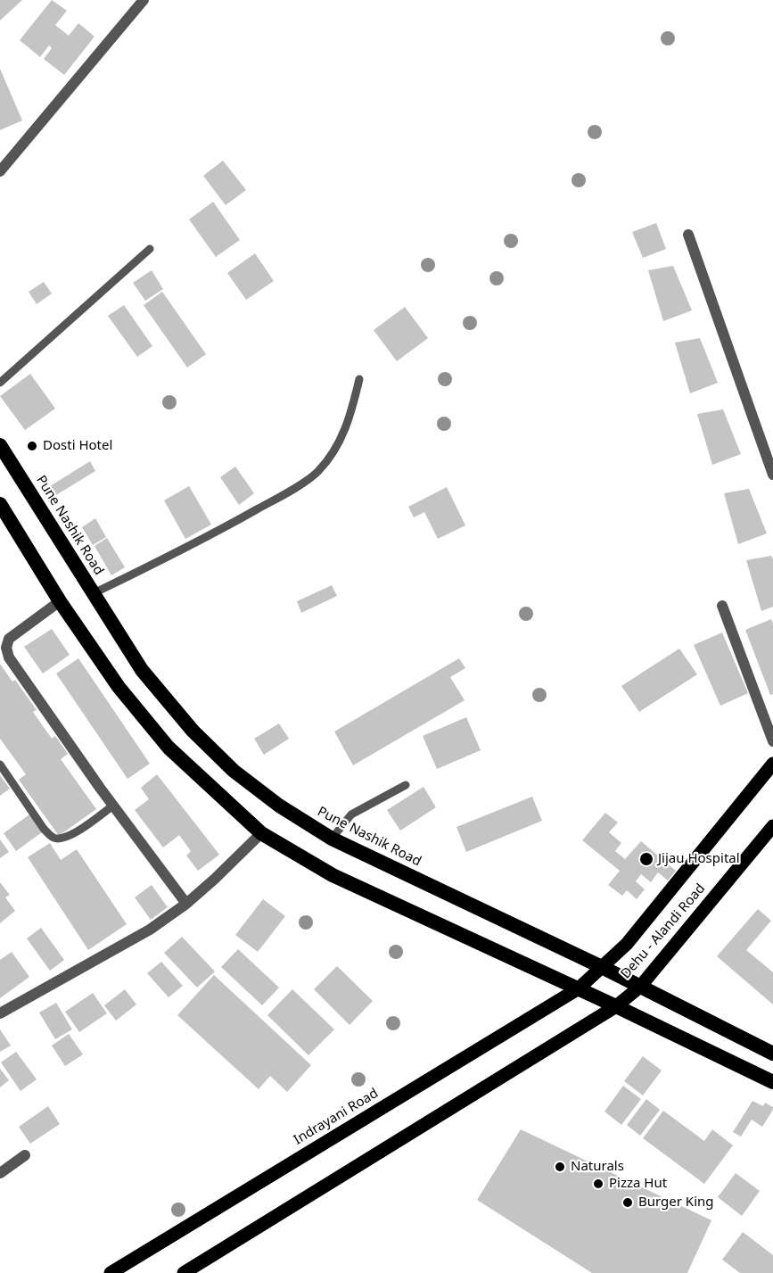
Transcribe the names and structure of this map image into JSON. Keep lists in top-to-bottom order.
{
  "streets": {
    "highway": ["Pune Nashik Road"],
    "main road": ["Dehu - Alandi Road", "Indrayani Road"]
  },
  "crossings": [
    ["Pune Nashik Road", "Dehu - Alandi Road"],
    ["Dehu - Alandi Road", "Indrayani Road"]
  ],
  "places": [
    "Dosti Hotel",
    "Jijau Hospital",
    "Naturals",
    "Pizza Hut",
    "Burger King"
  ]
}
